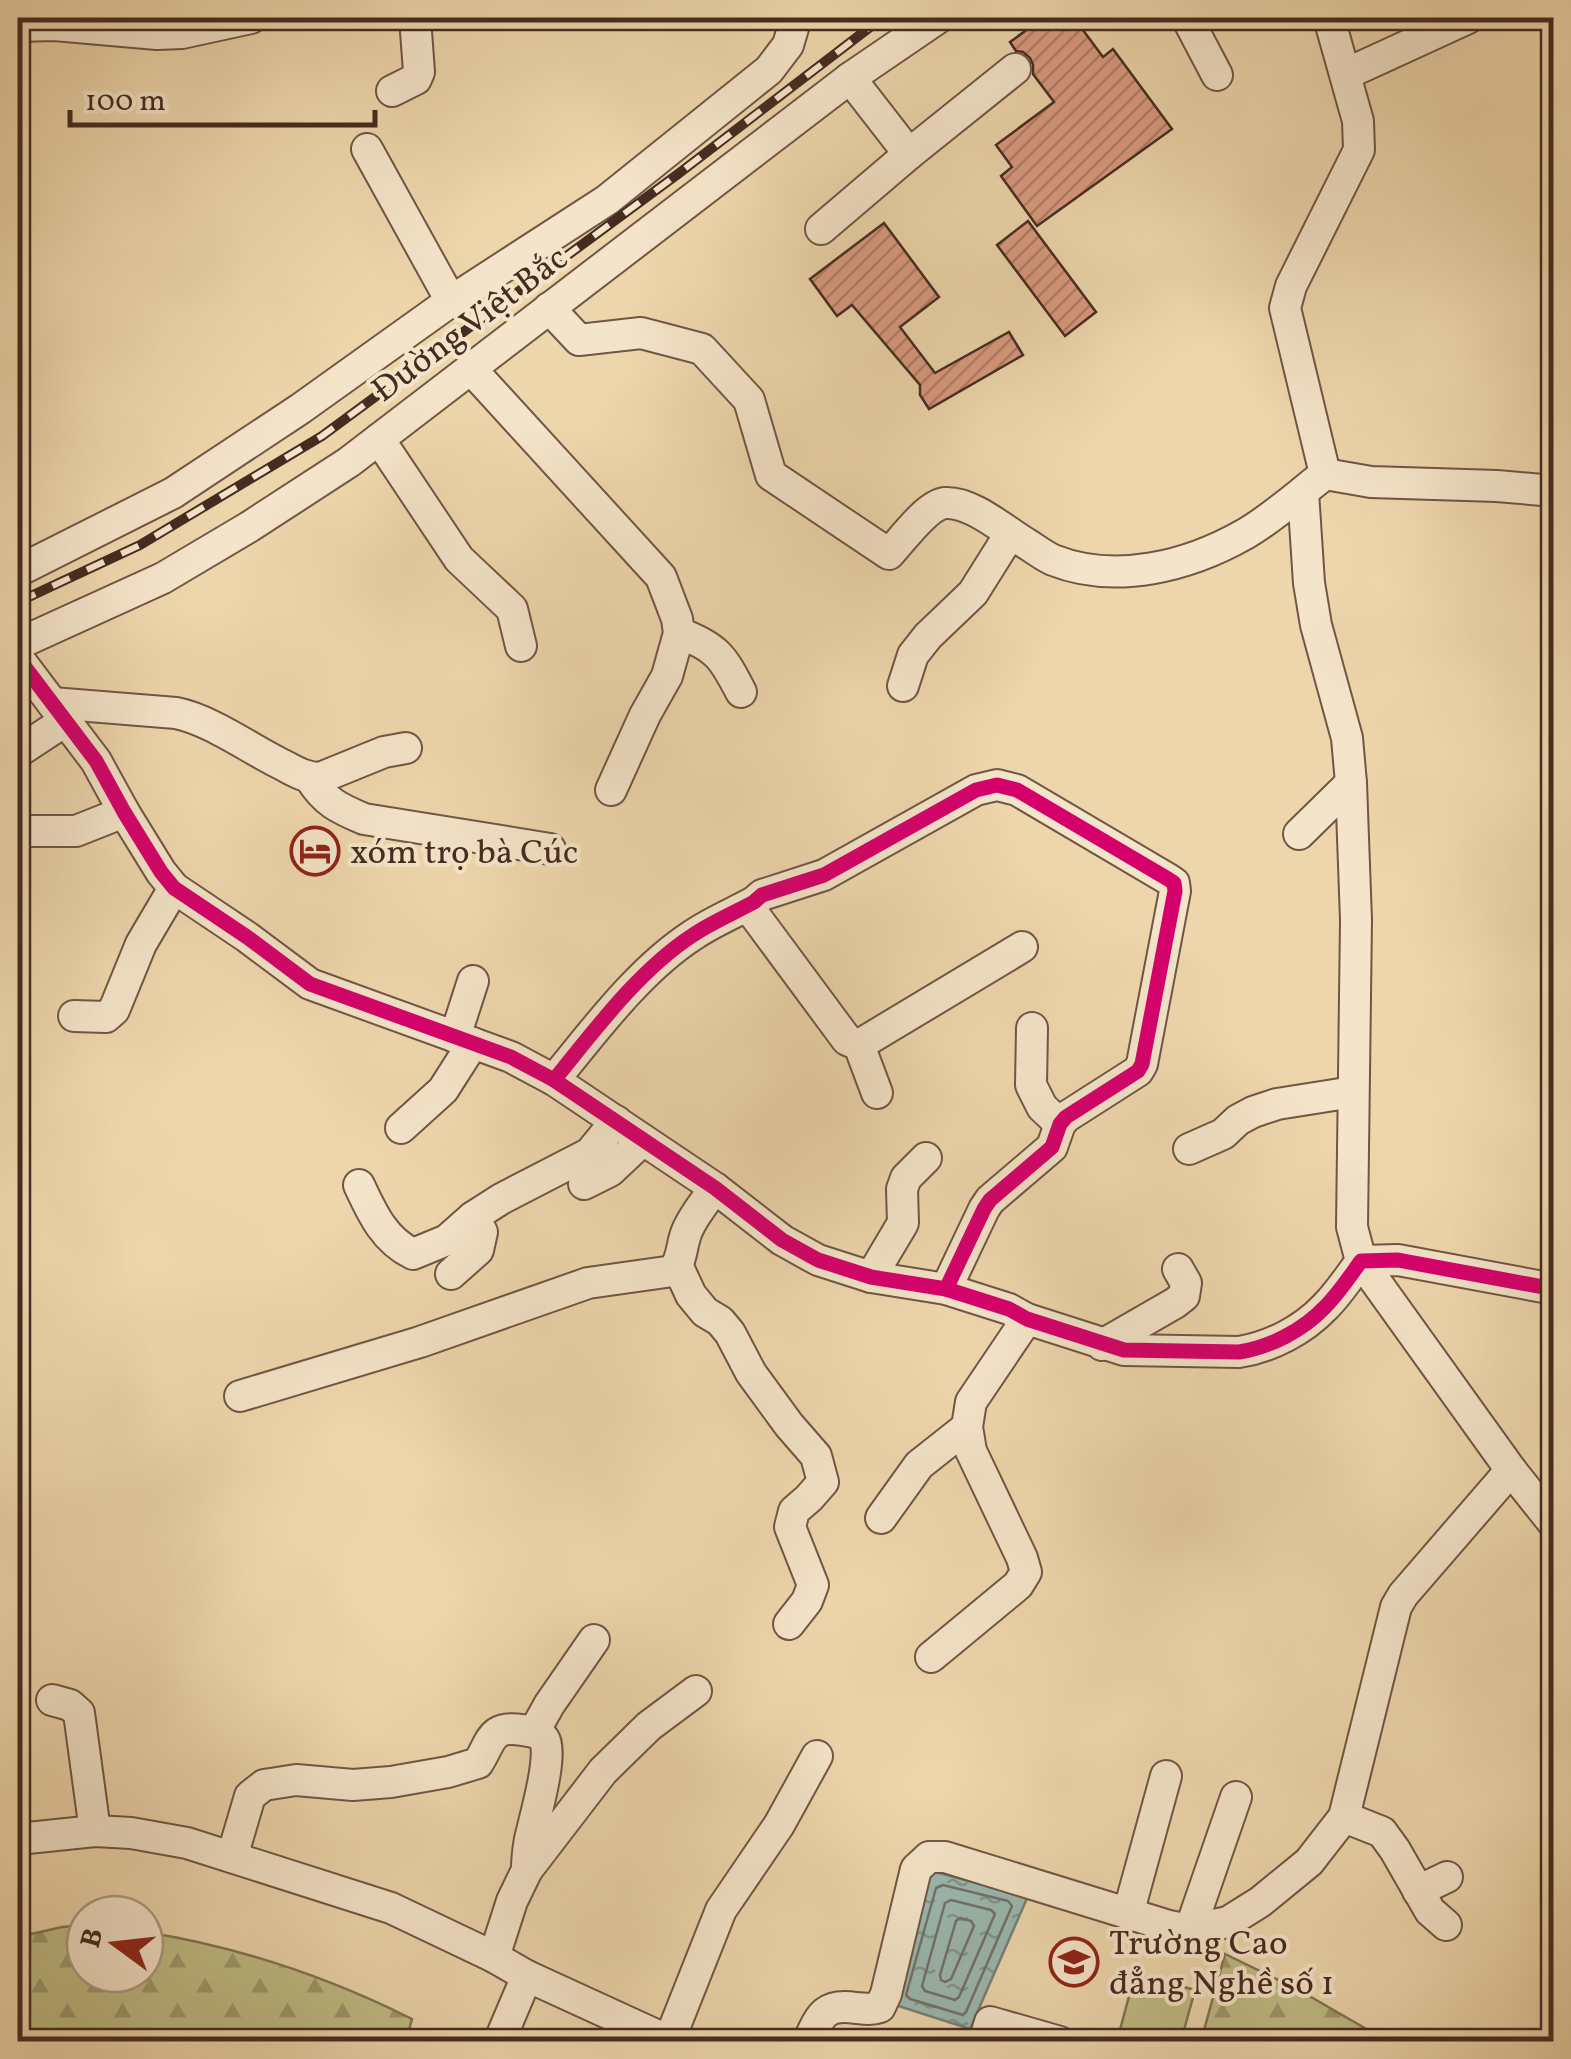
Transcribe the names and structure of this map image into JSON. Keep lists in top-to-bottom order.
{
  "streets": {
    "street": ["Đường Việt Bắc"]
  },
  "places": {
    "hotel": ["xóm trọ bà Cúc"],
    "school or university": ["Trường Cao đẳng Nghề số 1"]
  },
  "scale_bar": "100 m",
  "north": "left"
}
